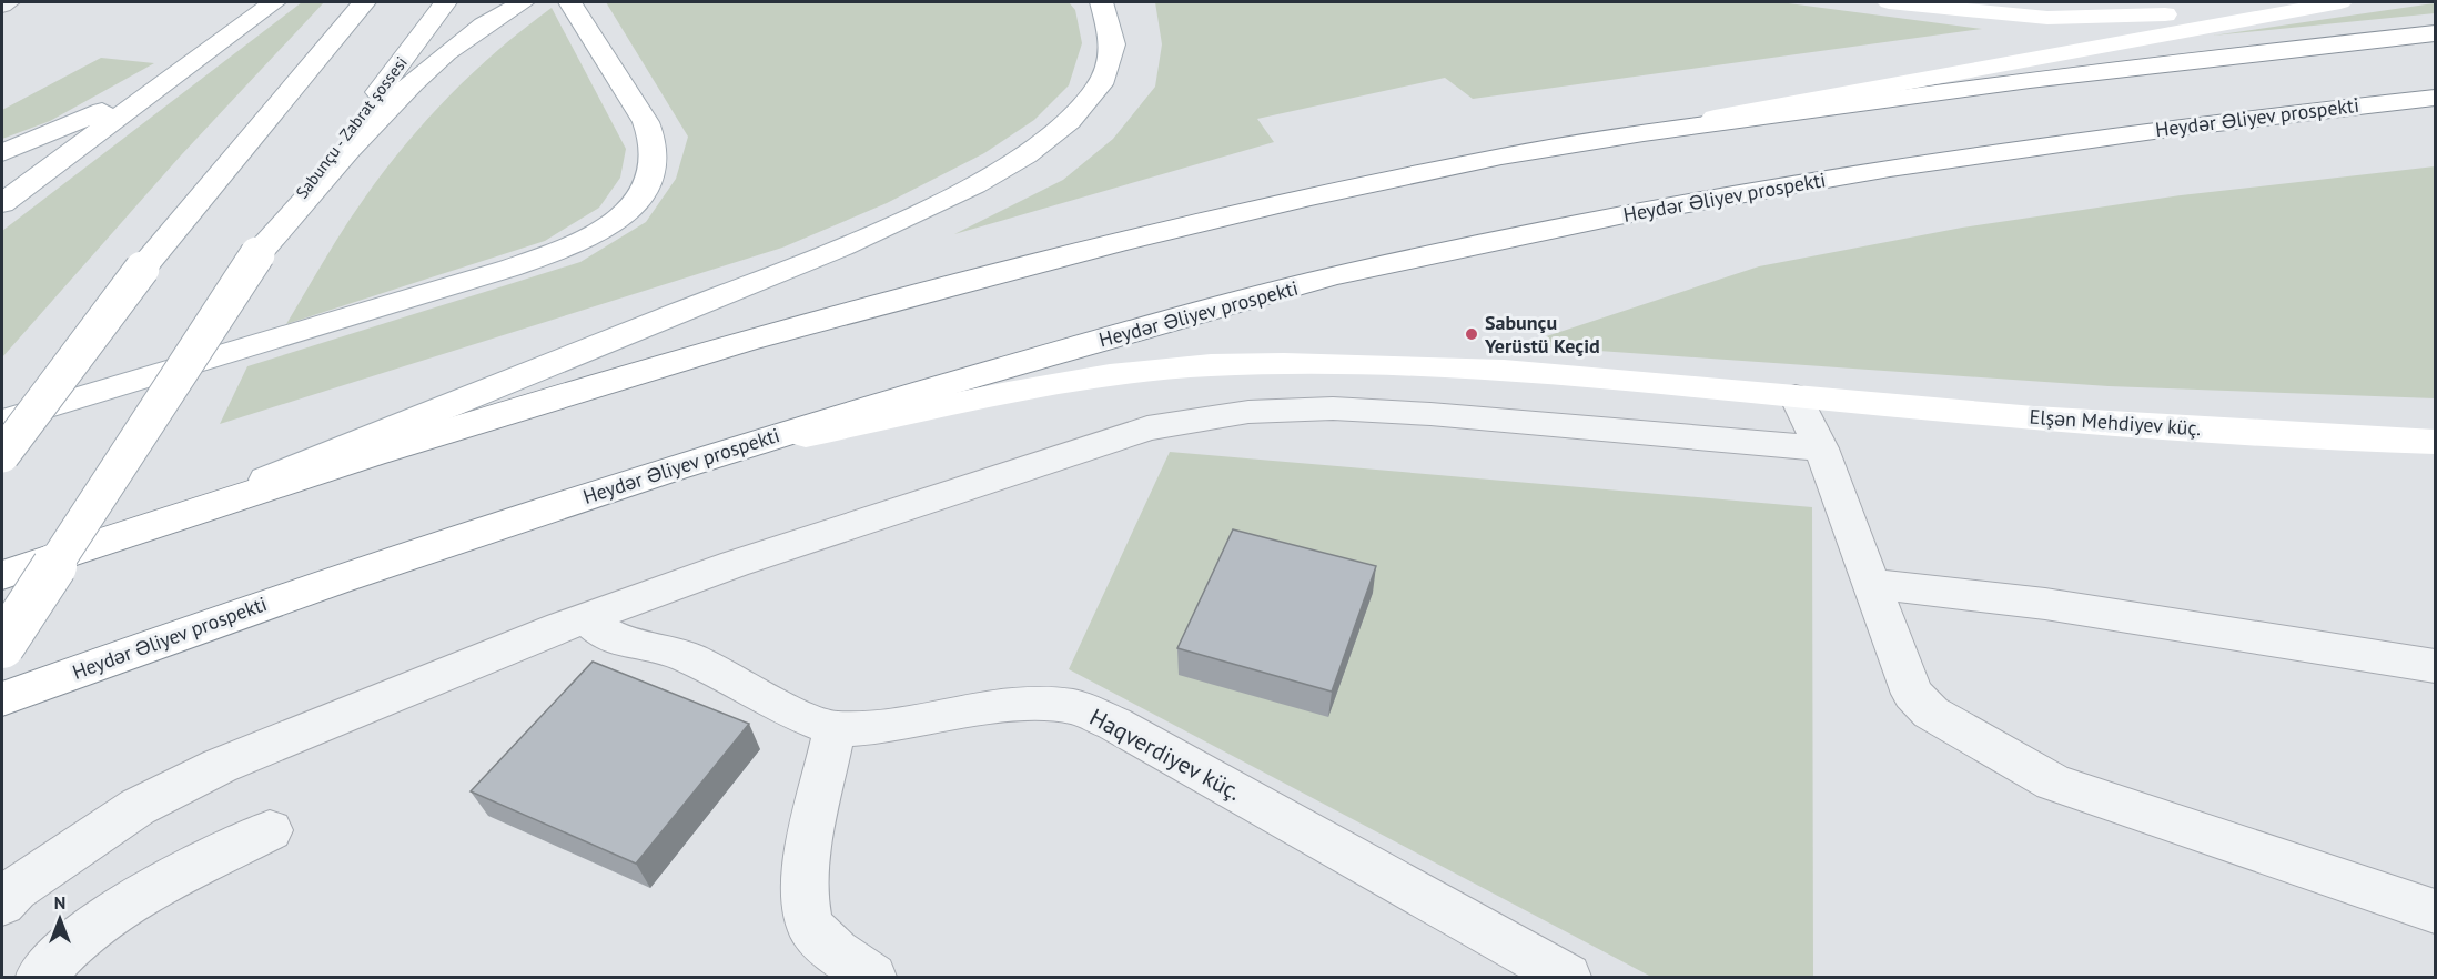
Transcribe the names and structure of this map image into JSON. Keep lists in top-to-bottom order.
{
  "streets": {
    "main road": ["Heydər Əliyev prospekti", "Sabunçu - Zabrat şossesi", "Elşən Mehdiyev küç."],
    "street": ["Haqverdiyev küç."]
  },
  "crossings": [
    ["Heydər Əliyev prospekti", "Elşən Mehdiyev küç."]
  ],
  "places": ["Sabunçu Yerüstü Keçid"],
  "north": "top"
}
